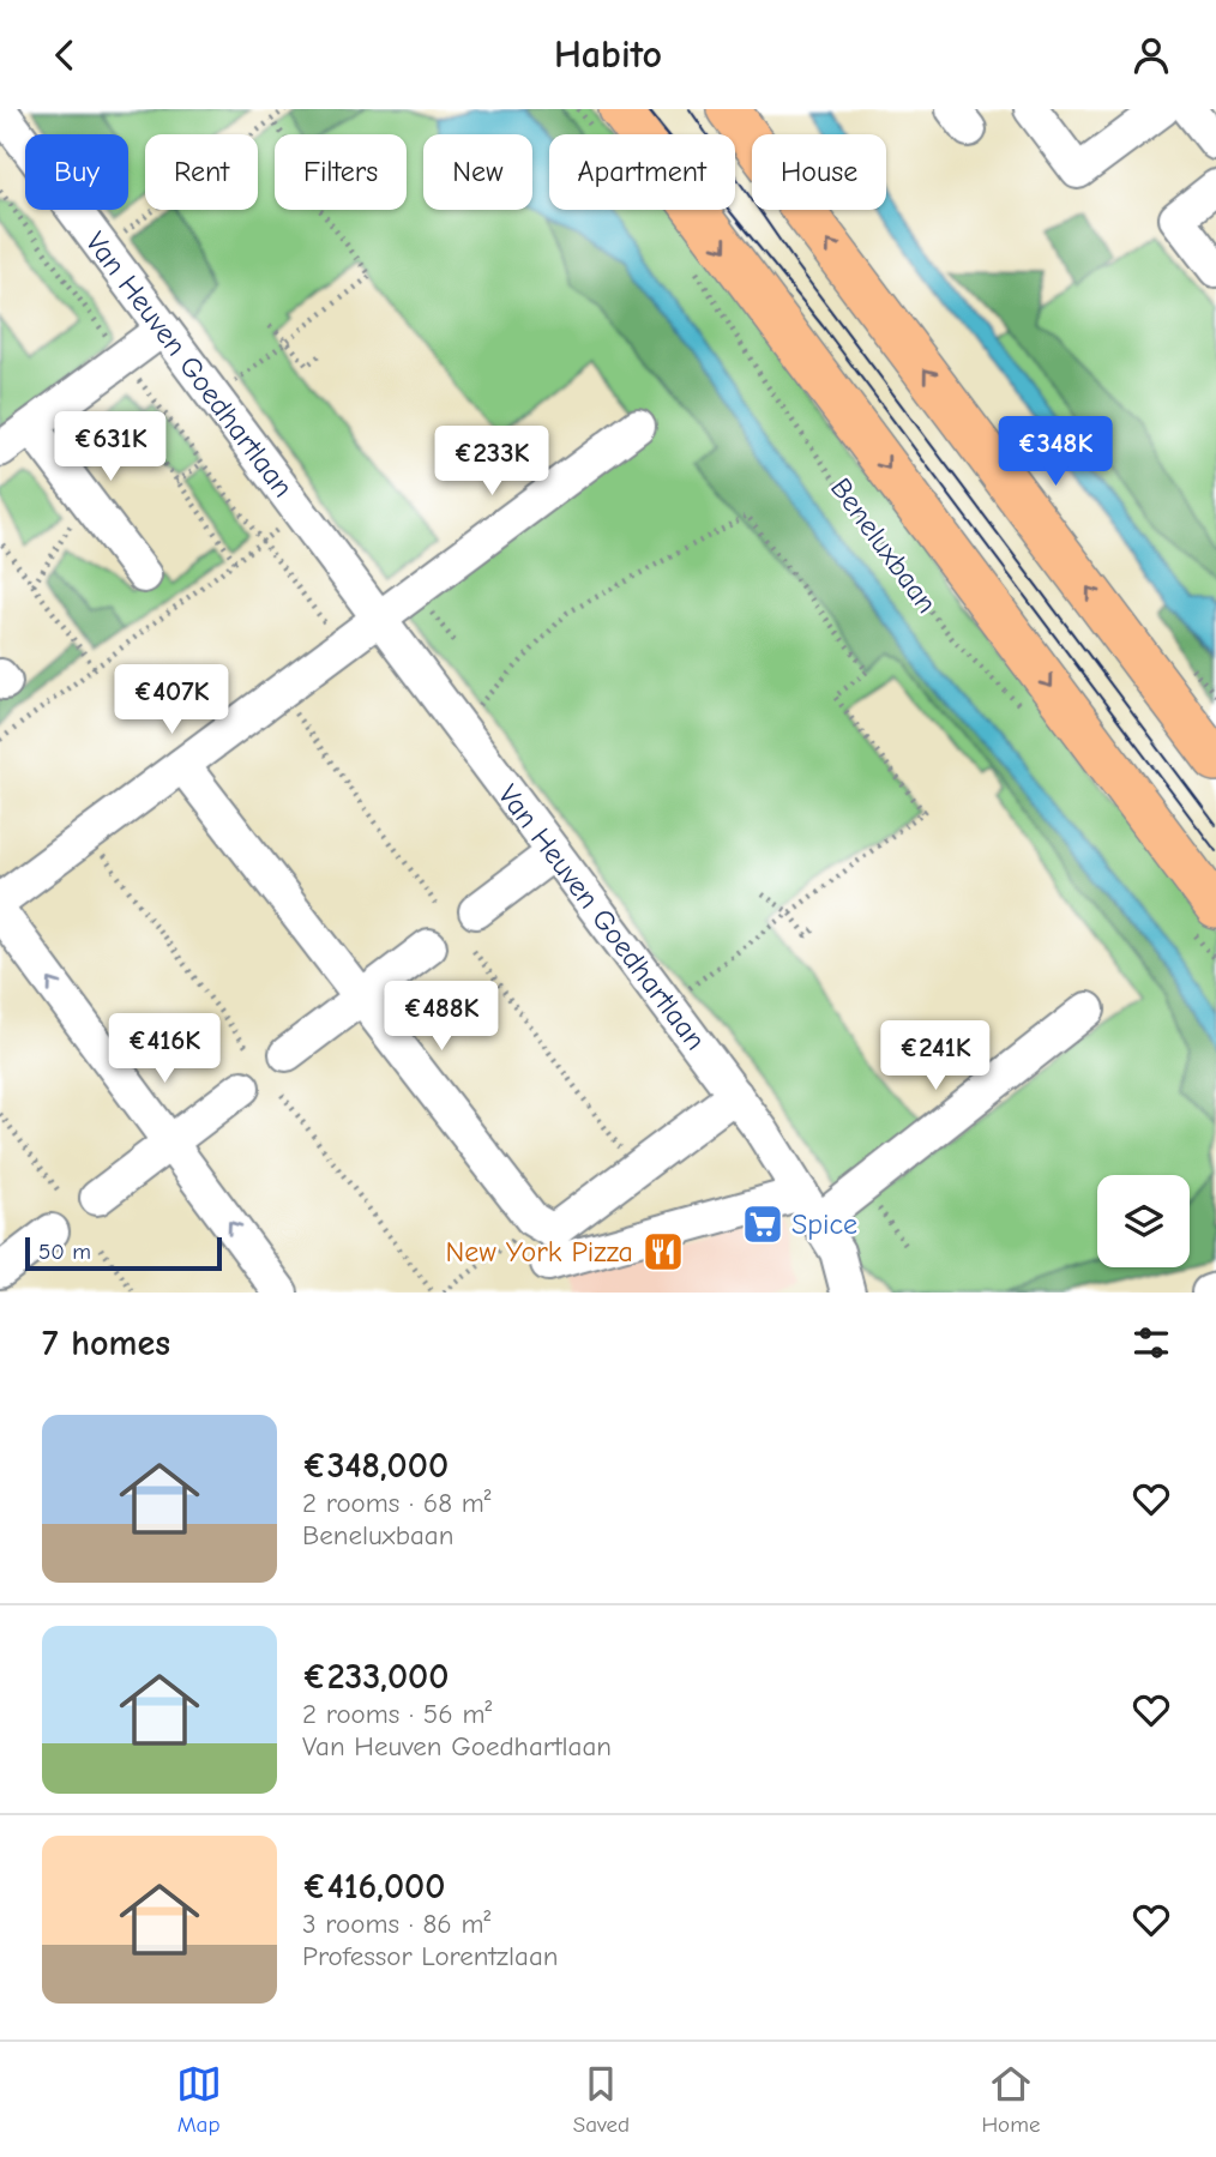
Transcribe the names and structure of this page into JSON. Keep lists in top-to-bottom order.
{
  "streets": {
    "main road": ["Beneluxbaan"],
    "street": ["Van Heuven Goedhartlaan"]
  },
  "places": {
    "supermarket": ["Spice"],
    "restaurant": ["New York Pizza"]
  },
  "scale_bar": "50 m",
  "page": {
    "header": "Habito",
    "chip": [
      "Buy",
      "Rent",
      "Filters",
      "New",
      "Apartment",
      "House"
    ],
    "price": [
      "€631K",
      "€348K",
      "€233K",
      "€407K",
      "€488K",
      "€416K",
      "€241K"
    ],
    "scale": "50 m",
    "heading": "7 homes",
    "list": [
      {
        "name": "€348,000",
        "note": "2 rooms · 68 m² · Beneluxbaan"
      },
      {
        "name": "€233,000",
        "note": "2 rooms · 56 m² · Van Heuven Goedhartlaan"
      },
      {
        "name": "€416,000",
        "note": "3 rooms · 86 m² · Professor Lorentzlaan"
      }
    ],
    "tabs": ["Map", "Saved", "Home"]
  }
}
